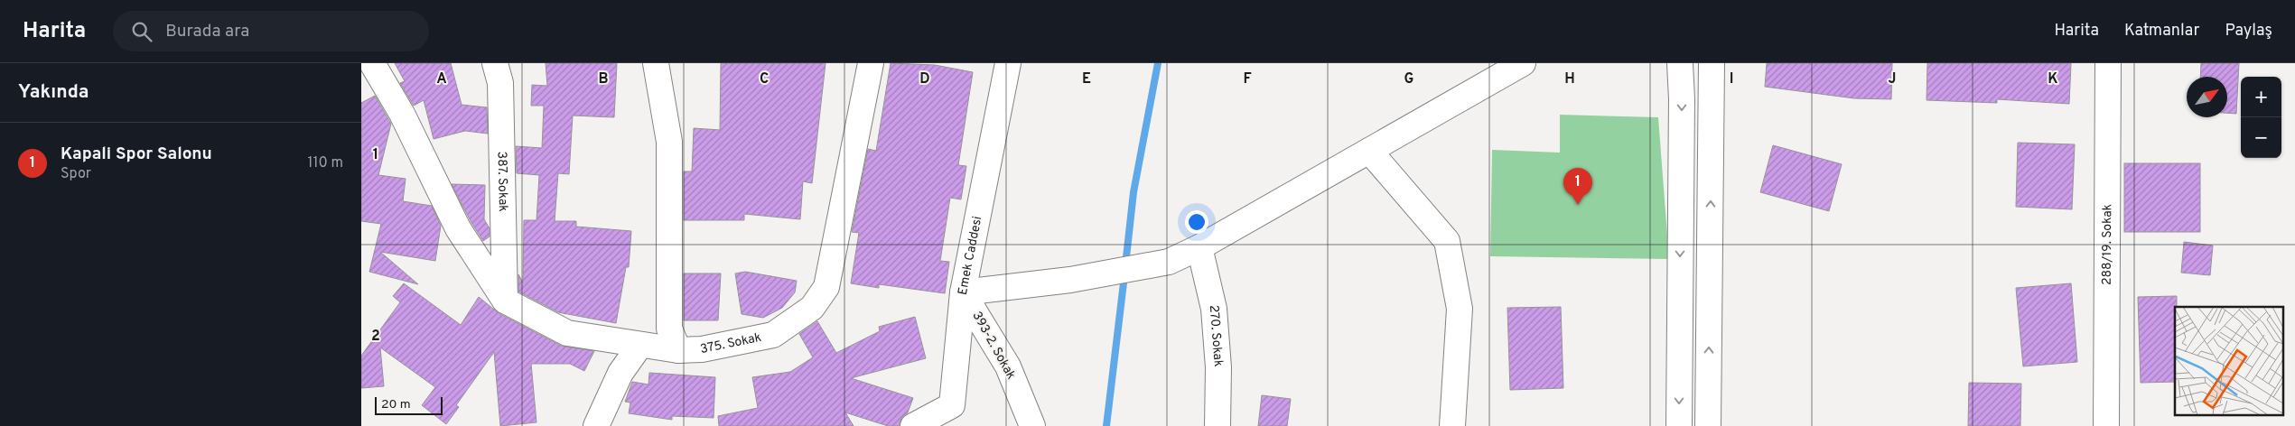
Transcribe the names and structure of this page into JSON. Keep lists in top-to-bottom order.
{
  "streets": {
    "street": [
      "387. Sokak",
      "288/19. Sokak",
      "Emek Caddesi",
      "270. Sokak",
      "375. Sokak",
      "393-2. Sokak"
    ]
  },
  "crossings": [
    ["387. Sokak", "375. Sokak"],
    ["Emek Caddesi", "393-2. Sokak"]
  ],
  "scale_bar": "20 m",
  "north": "top right",
  "page": {
    "header": "Harita",
    "search": "Burada ara",
    "nav": ["Harita", "Katmanlar", "Paylaş"],
    "heading": "Yakında",
    "map_buttons": ["+", "−"],
    "list": [
      {
        "mark": "1",
        "name": "Kapali Spor Salonu",
        "note": "Spor",
        "value": "110 m"
      }
    ],
    "pins": "1",
    "scale": "20 m"
  },
  "grid": {
    "columns": [
      "A",
      "B",
      "C",
      "D",
      "E",
      "F",
      "G",
      "H",
      "I",
      "J",
      "K"
    ],
    "rows": ["1", "2"]
  }
}
